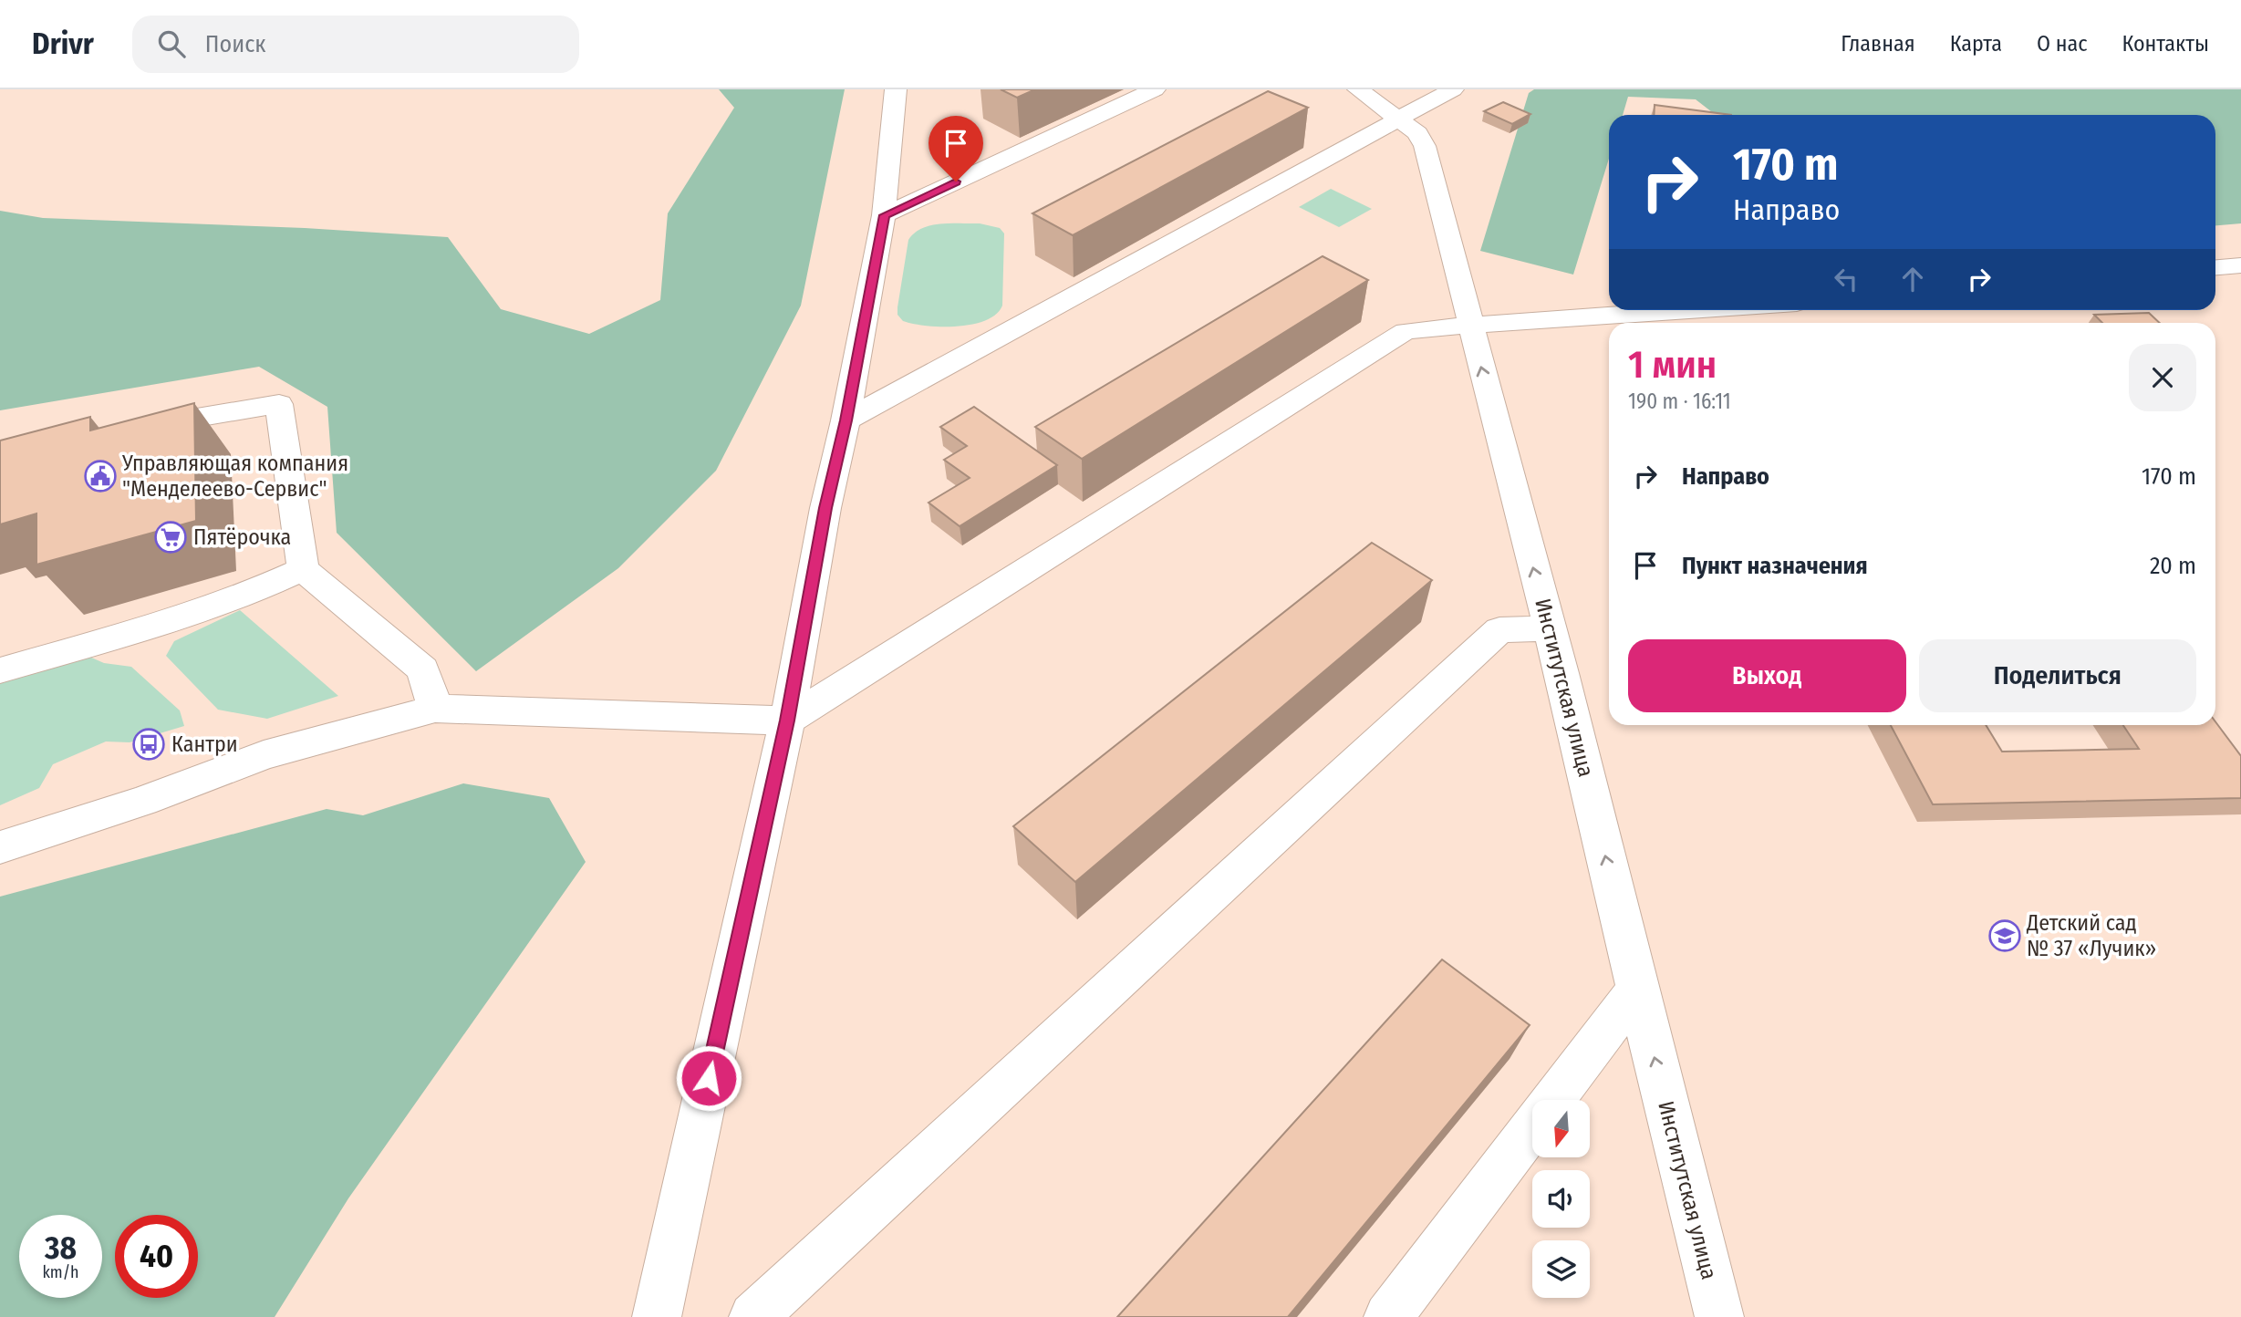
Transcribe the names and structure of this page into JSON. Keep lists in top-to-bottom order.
{
  "streets": {
    "street": ["Институтская улица"]
  },
  "one_way": ["Институтская улица"],
  "places": {
    "public building": ["Управляющая компания \"Менделеево-Сервис\""],
    "supermarket": ["Пятёрочка"],
    "bus stop": ["Кантри"],
    "school or university": ["Детский сад № 37 «Лучик»"]
  },
  "north": "bottom",
  "page": {
    "header": "Drivr",
    "search": "Поиск",
    "nav": [
      "Главная",
      "Карта",
      "О нас",
      "Контакты"
    ],
    "turn": ["170 m", "Направо"],
    "heading": ["1 мин", "190 m · 16:11"],
    "list": [
      {
        "name": "Направо",
        "value": "170 m"
      },
      {
        "name": "Пункт назначения",
        "value": "20 m"
      }
    ],
    "buttons": ["Выход", "Поделиться"],
    "speed": "38 km/h",
    "limit": "40"
  }
}
